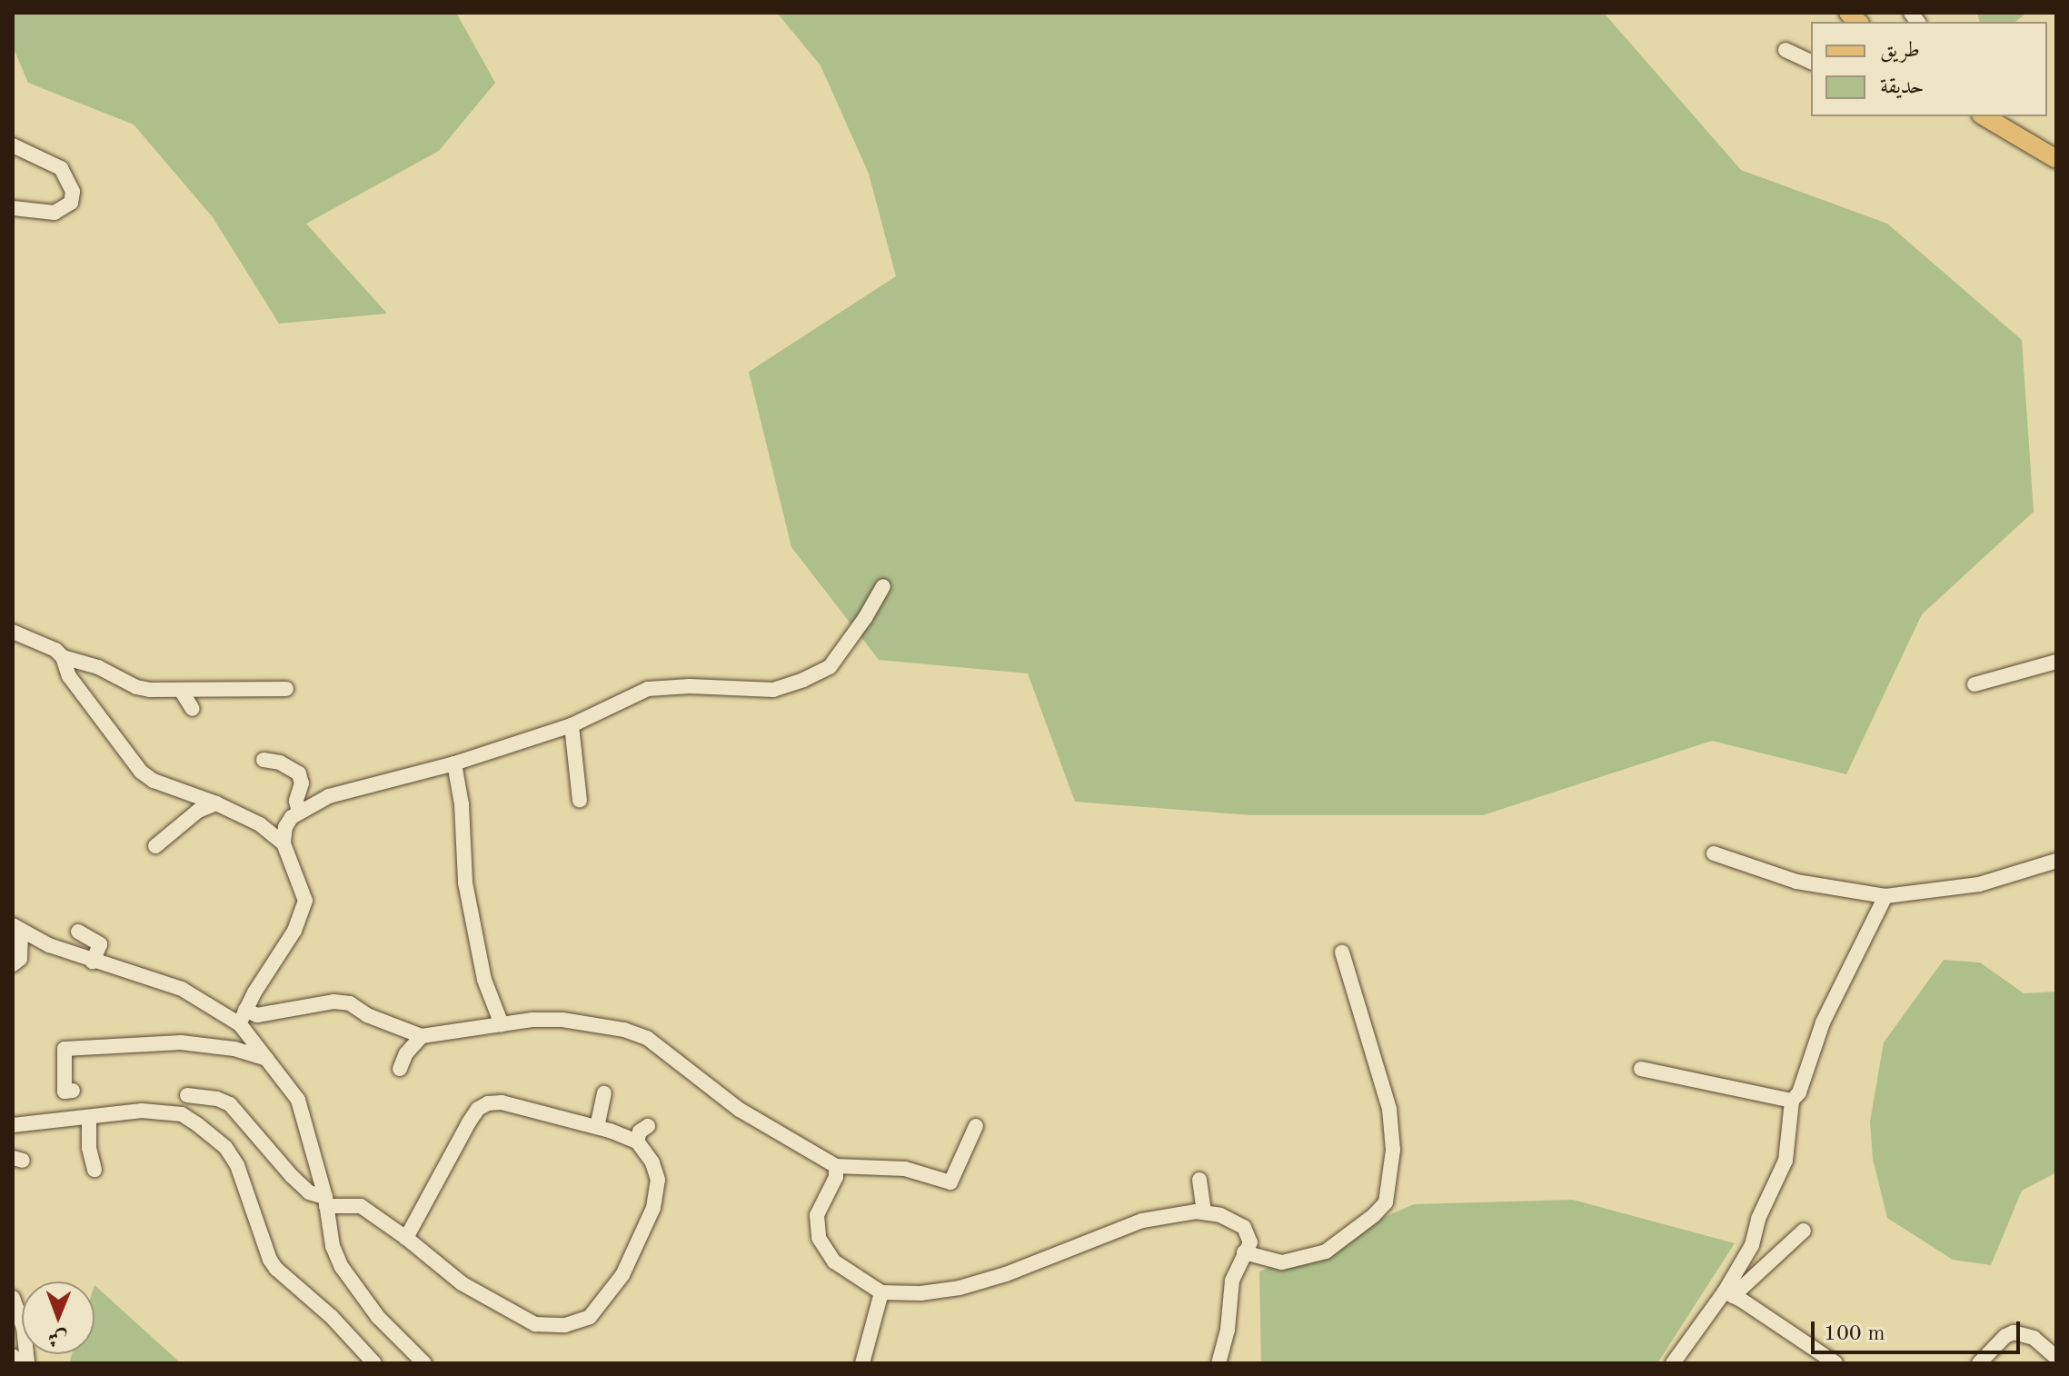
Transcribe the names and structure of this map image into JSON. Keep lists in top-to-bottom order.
{
  "legend": ["طريق", "حديقة"],
  "scale_bar": "100 m",
  "north": "bottom"
}
